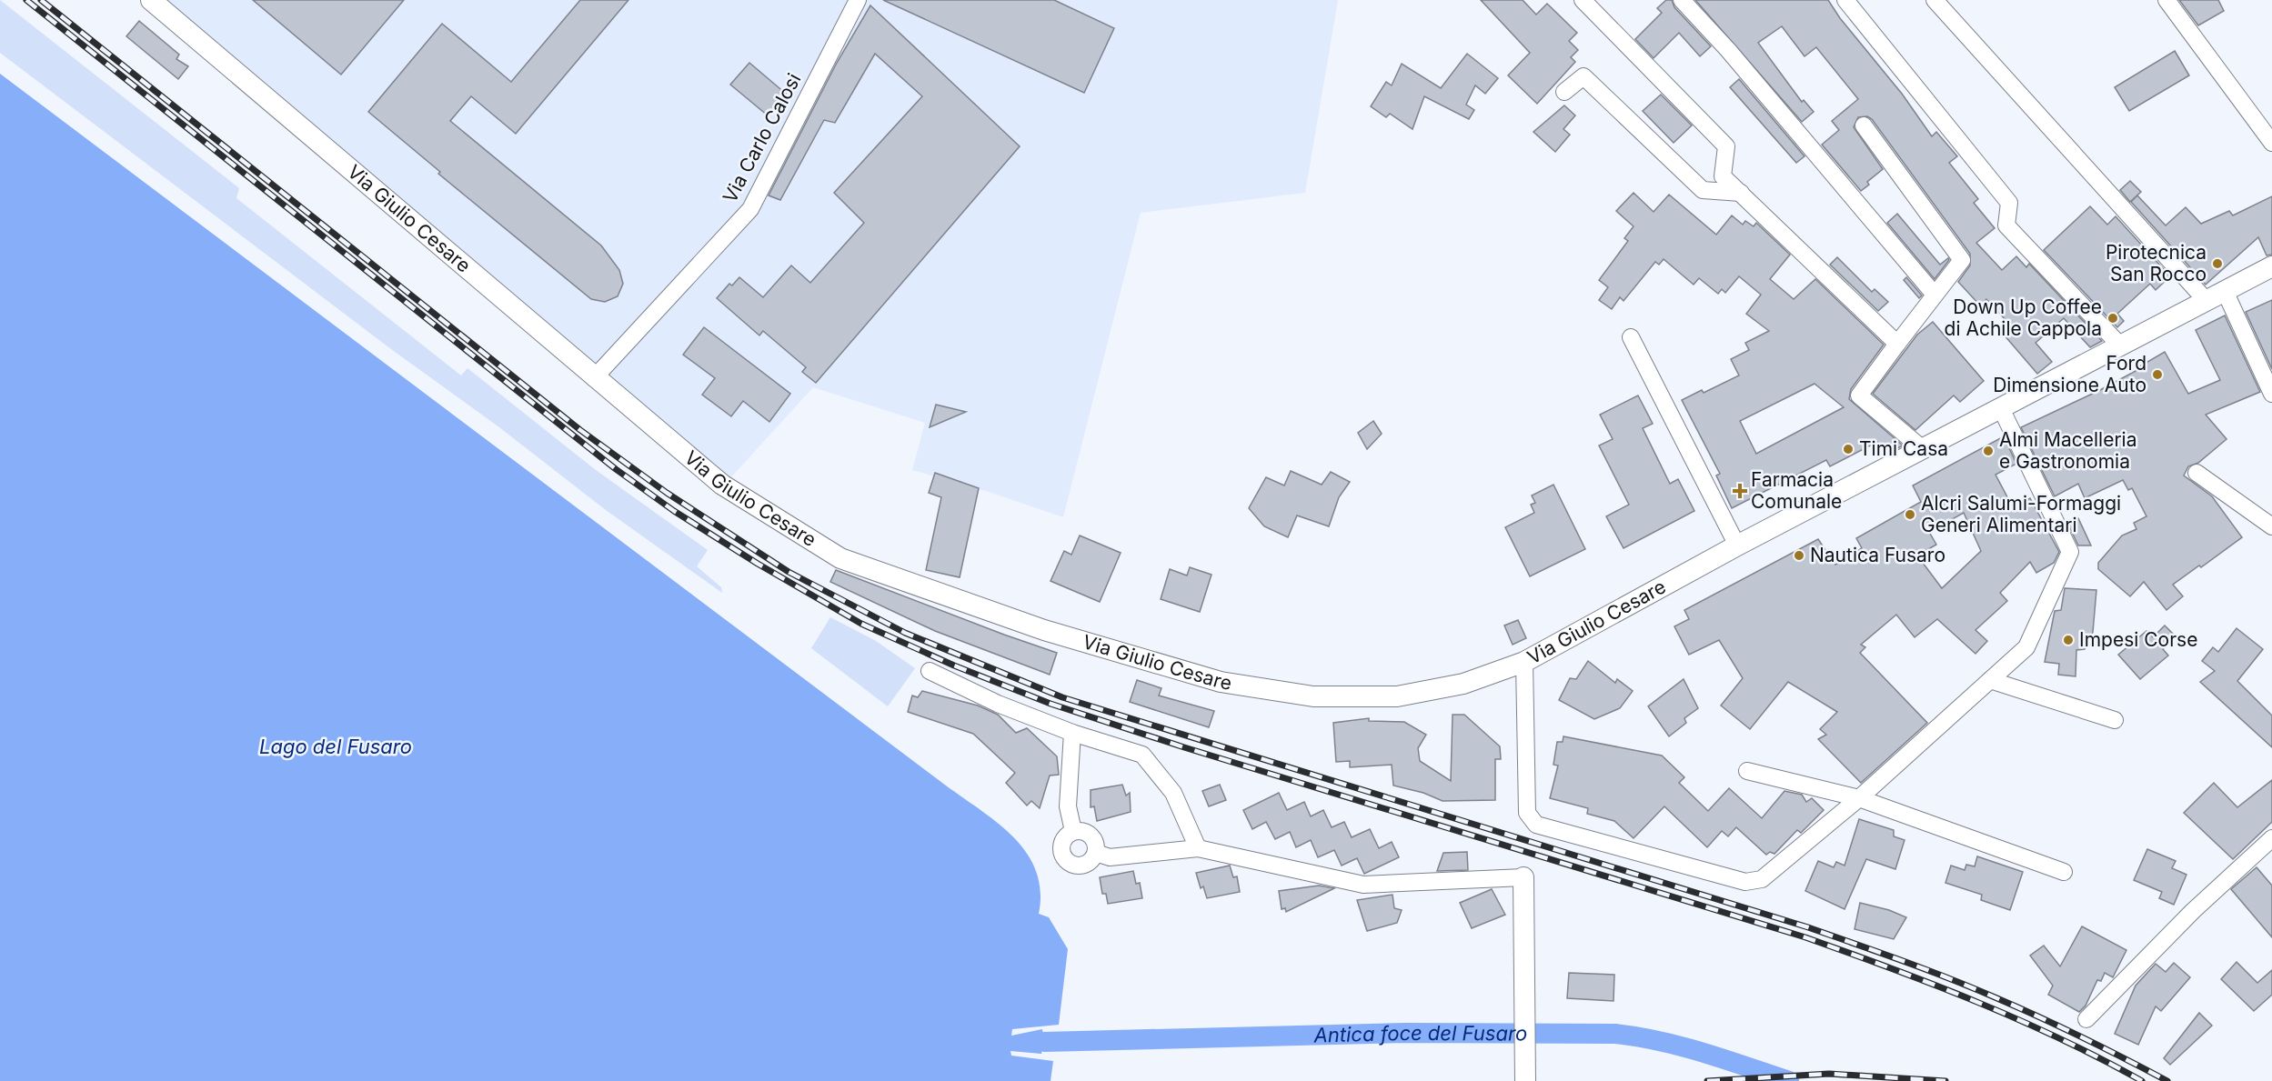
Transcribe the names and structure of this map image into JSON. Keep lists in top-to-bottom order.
{
  "streets": {
    "street": ["Via Carlo Calosi", "Via Giulio Cesare"]
  },
  "crossings": [
    ["Via Carlo Calosi", "Via Giulio Cesare"]
  ],
  "water": ["Lago del Fusaro", "Antica foce del Fusaro"],
  "places": {
    "other": [
      "Pirotecnica San Rocco",
      "Down Up Coffee di Achile Cappola",
      "Ford Dimensione Auto",
      "Timi Casa",
      "Almi Macelleria e Gastronomia",
      "Alcri Salumi-Formaggi Generi Alimentari",
      "Nautica Fusaro",
      "Impesi Corse"
    ],
    "health": ["Farmacia Comunale"]
  }
}
